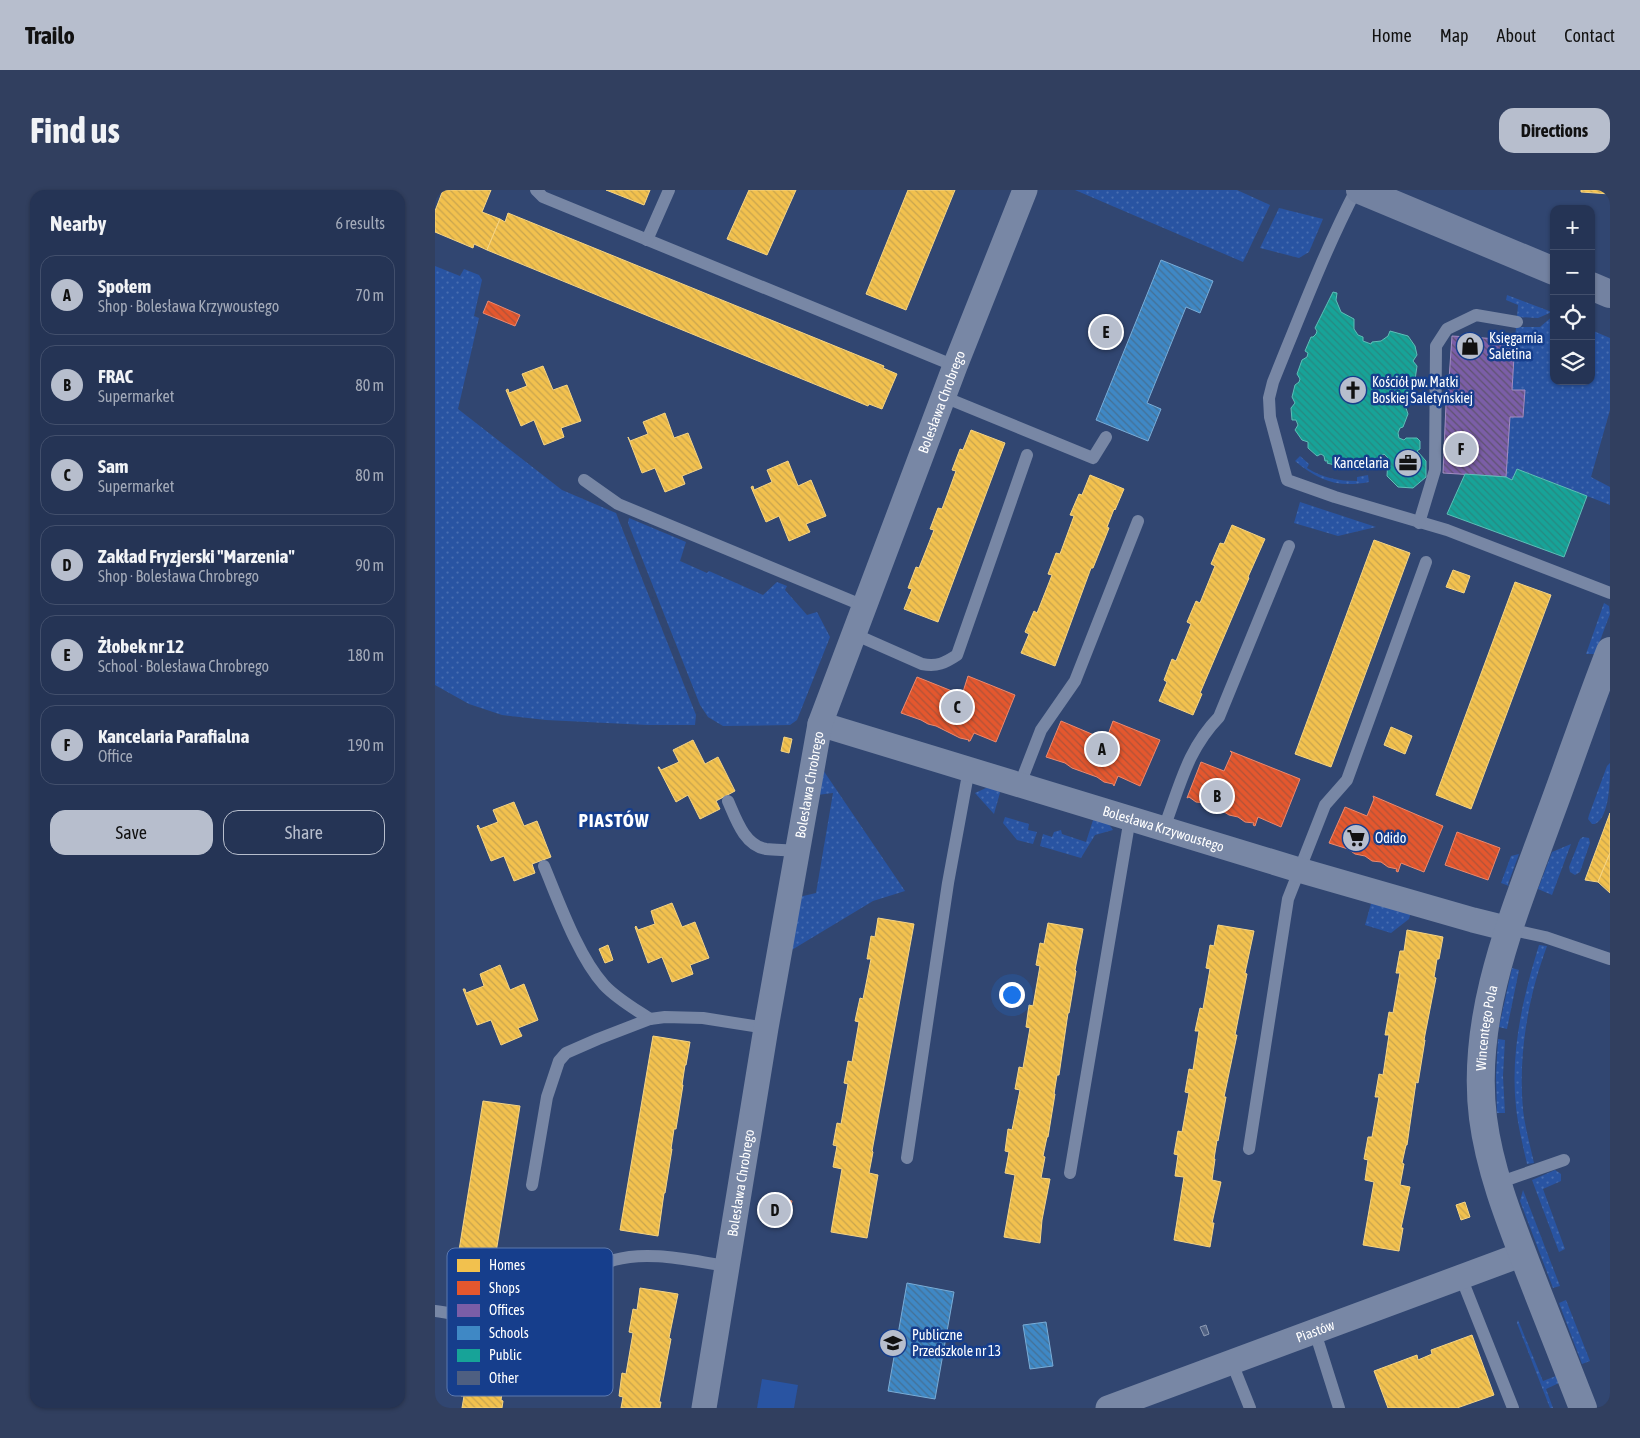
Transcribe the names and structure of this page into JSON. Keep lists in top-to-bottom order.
{
  "streets": {
    "street": [
      "Bolesława Chrobrego",
      "Bolesława Krzywoustego",
      "Wincentego Pola",
      "Piastów"
    ]
  },
  "crossings": [
    ["Bolesława Chrobrego", "Bolesława Krzywoustego"],
    ["Bolesława Krzywoustego", "Wincentego Pola"],
    ["Wincentego Pola", "Piastów"]
  ],
  "districts": ["PIASTÓW"],
  "places": {
    "shop": ["Księgarnia Saletina"],
    "church": ["Kościół pw. Matki Boskiej Saletyńskiej"],
    "office": ["Kancelaria"],
    "supermarket": ["Odido"],
    "school or university": ["Publiczne Przedszkole nr 13"]
  },
  "legend": [
    "Homes",
    "Shops",
    "Offices",
    "Schools",
    "Public",
    "Other"
  ],
  "page": {
    "header": "Trailo",
    "nav": [
      "Home",
      "Map",
      "About",
      "Contact"
    ],
    "buttons": [
      "Directions",
      ["Save", "Share"]
    ],
    "title": "Find us",
    "heading": ["Nearby", "6 results"],
    "map_buttons": ["+", "−"],
    "list": [
      {
        "mark": "A",
        "name": "Społem",
        "note": "Shop · Bolesława Krzywoustego",
        "value": "70 m"
      },
      {
        "mark": "B",
        "name": "FRAC",
        "note": "Supermarket",
        "value": "80 m"
      },
      {
        "mark": "C",
        "name": "Sam",
        "note": "Supermarket",
        "value": "80 m"
      },
      {
        "mark": "D",
        "name": "Zakład Fryzjerski \"Marzenia\"",
        "note": "Shop · Bolesława Chrobrego",
        "value": "90 m"
      },
      {
        "mark": "E",
        "name": "Żłobek nr 12",
        "note": "School · Bolesława Chrobrego",
        "value": "180 m"
      },
      {
        "mark": "F",
        "name": "Kancelaria Parafialna",
        "note": "Office",
        "value": "190 m"
      }
    ],
    "pins": [
      "E",
      "F",
      "C",
      "A",
      "B",
      "D"
    ]
  }
}
